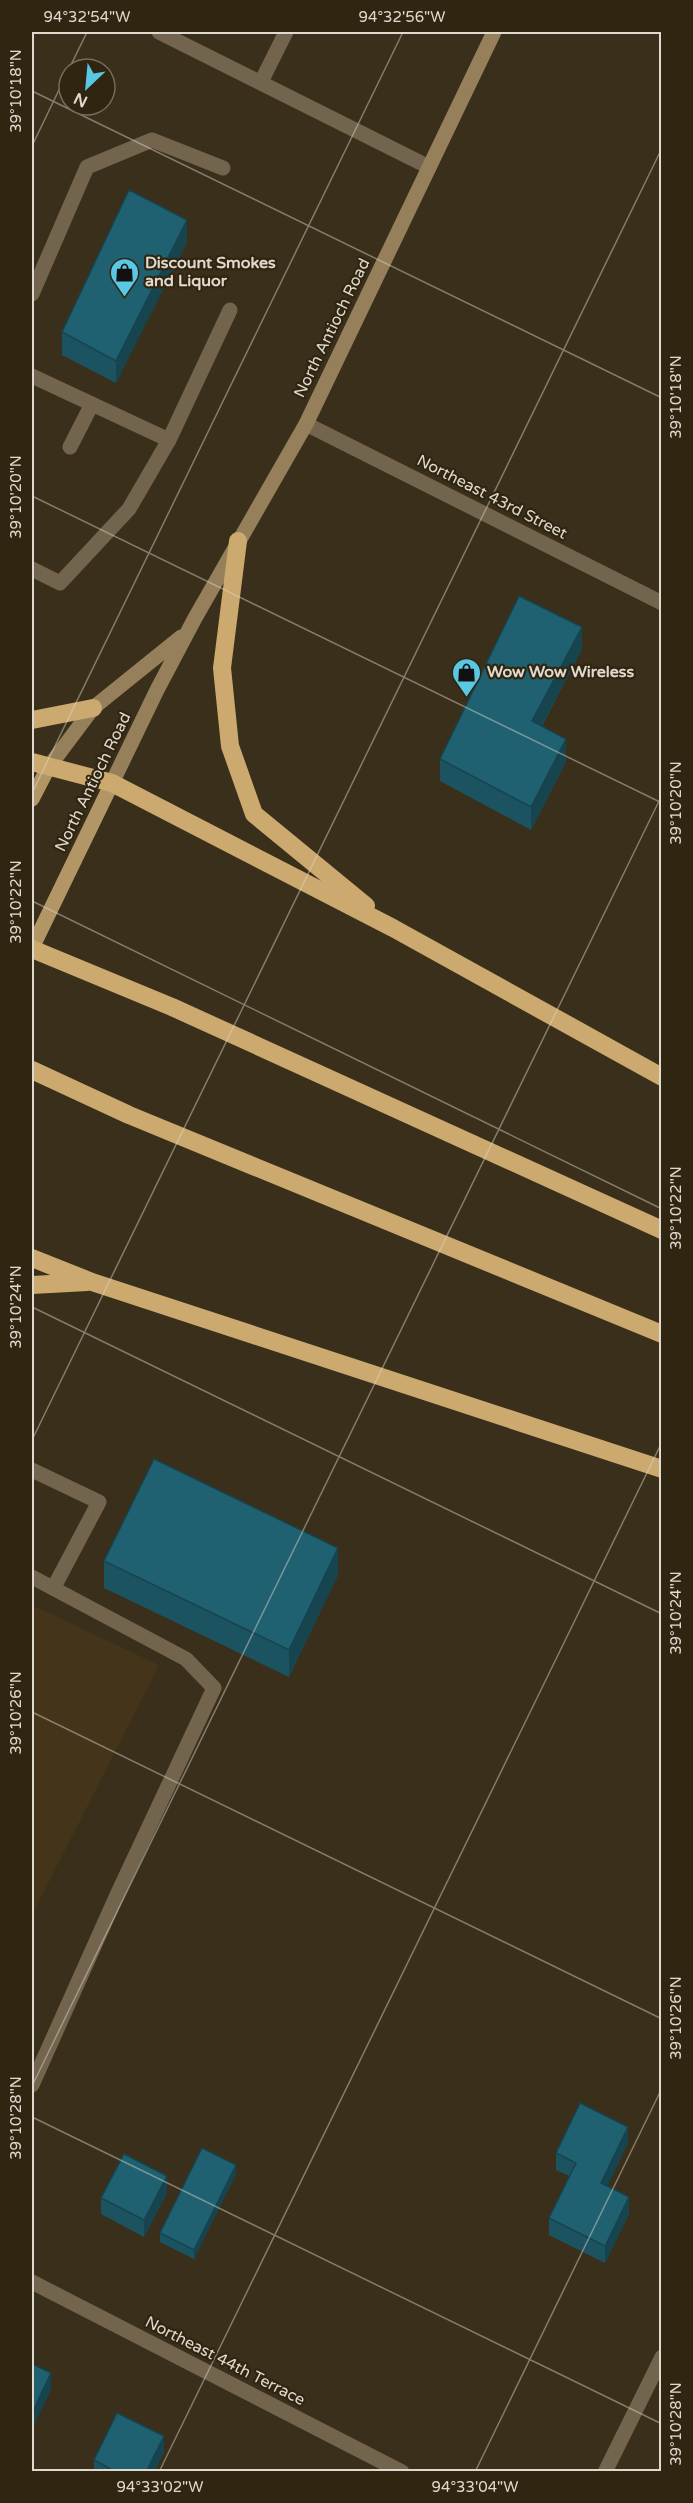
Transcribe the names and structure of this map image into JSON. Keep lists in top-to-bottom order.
{
  "streets": {
    "main road": ["North Antioch Road"],
    "street": ["Northeast 43rd Street", "Northeast 44th Terrace"]
  },
  "crossings": [
    ["North Antioch Road", "Northeast 43rd Street"]
  ],
  "places": {
    "shop": ["Discount Smokes and Liquor", "Wow Wow Wireless"]
  },
  "north": "bottom left",
  "coordinates": [
    "94°32'54\"W",
    "94°32'56\"W",
    "39°10'18\"N",
    "39°10'20\"N",
    "39°10'22\"N",
    "39°10'24\"N",
    "39°10'26\"N",
    "39°10'28\"N",
    "94°33'02\"W",
    "94°33'04\"W"
  ]
}
